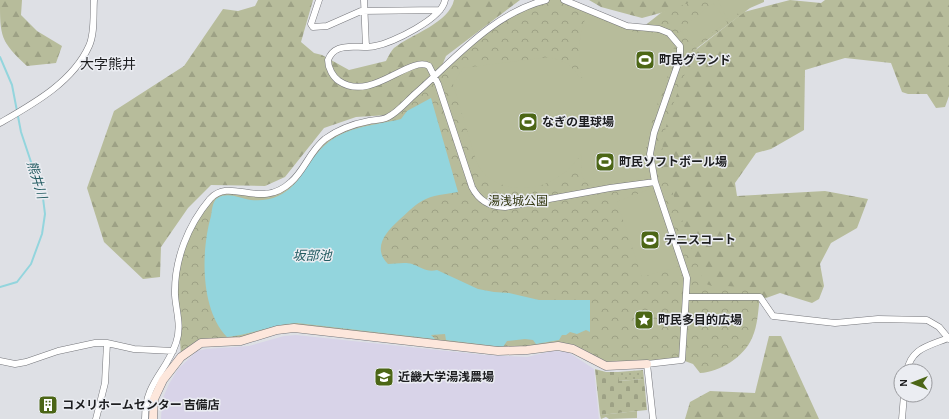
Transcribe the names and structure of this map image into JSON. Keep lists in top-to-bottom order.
{
  "districts": ["大字熊井"],
  "water": ["熊井川", "坂部池"],
  "parks": ["湯浅城公園"],
  "places": {
    "sports": [
      "町民グランド",
      "なぎの里球場",
      "町民ソフトボール場",
      "テニスコート"
    ],
    "place": ["町民多目的広場"],
    "school or university": ["近畿大学湯浅農場"],
    "building": ["コメリホームセンター 吉備店"]
  },
  "north": "left"
}
